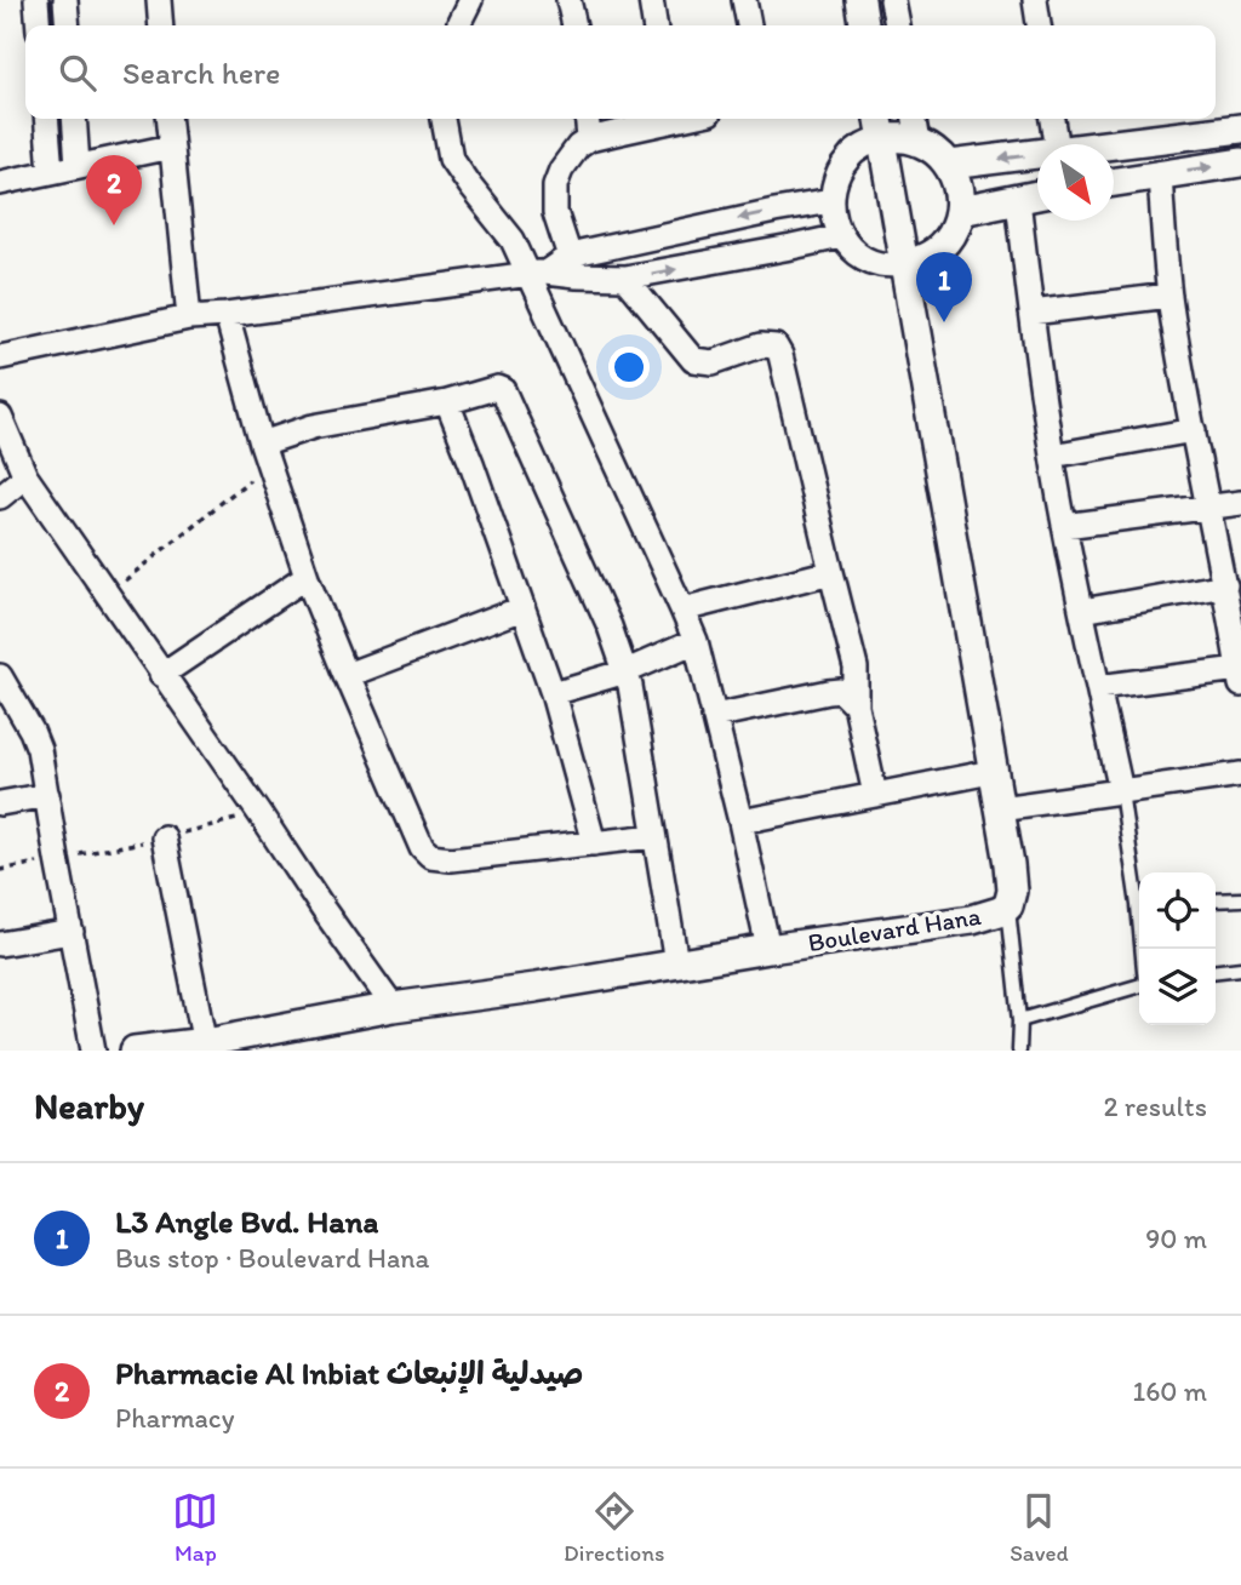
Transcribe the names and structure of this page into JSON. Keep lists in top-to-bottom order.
{
  "streets": {
    "street": ["Boulevard Hana"]
  },
  "north": "bottom right",
  "page": {
    "search": "Search here",
    "pins": ["2", "1"],
    "heading": ["Nearby", "2 results"],
    "list": [
      {
        "mark": "1",
        "name": "L3 Angle Bvd. Hana",
        "note": "Bus stop · Boulevard Hana",
        "value": "90 m"
      },
      {
        "mark": "2",
        "name": "Pharmacie Al Inbiat صيدلية الإنبعاث",
        "note": "Pharmacy",
        "value": "160 m"
      }
    ],
    "nav": ["Map", "Directions", "Saved"]
  }
}
